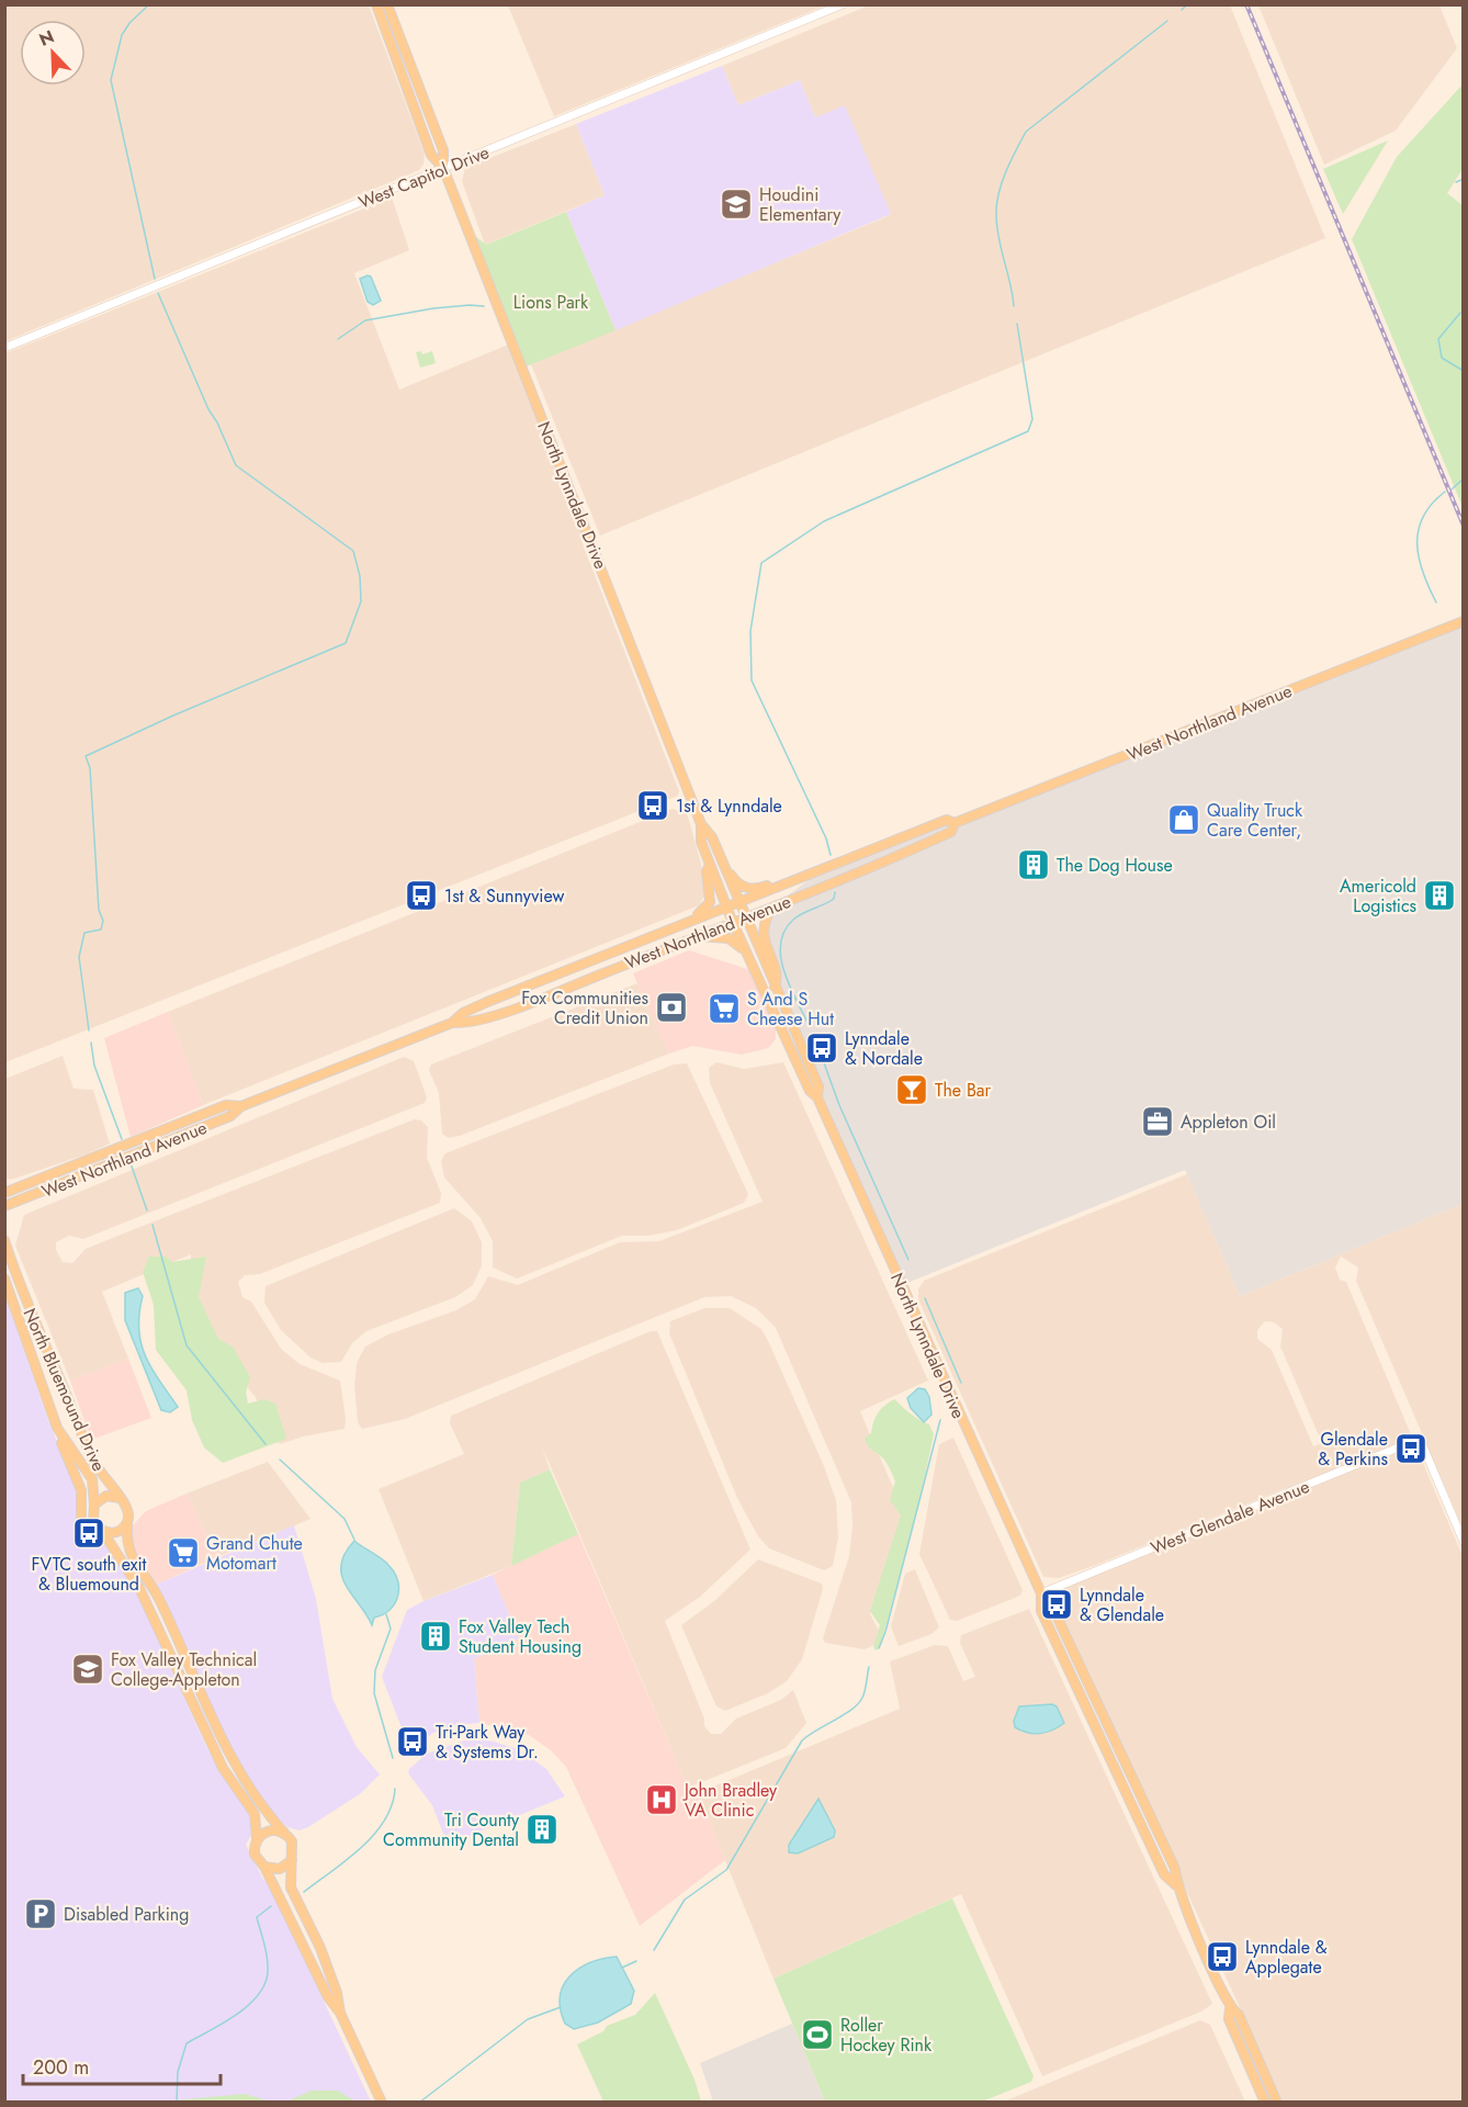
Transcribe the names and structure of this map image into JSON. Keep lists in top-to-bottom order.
{
  "streets": {
    "main road": ["North Lynndale Drive", "West Northland Avenue", "North Bluemound Drive"],
    "street": ["West Capitol Drive", "West Glendale Avenue"]
  },
  "crossings": [
    ["West Capitol Drive", "North Lynndale Drive"],
    ["North Lynndale Drive", "West Northland Avenue"],
    ["North Lynndale Drive", "West Glendale Avenue"]
  ],
  "parks": ["Lions Park"],
  "places": {
    "school or university": ["Houdini Elementary", "Fox Valley Technical College-Appleton"],
    "bus stop": [
      "1st & Lynndale",
      "1st & Sunnyview",
      "Lynndale & Nordale",
      "Glendale & Perkins",
      "FVTC south exit & Bluemound",
      "Lynndale & Glendale",
      "Tri-Park Way & Systems Dr.",
      "Lynndale & Applegate"
    ],
    "shop": ["Quality Truck Care Center,"],
    "building": [
      "The Dog House",
      "Americold Logistics",
      "Fox Valley Tech Student Housing",
      "Tri County Community Dental"
    ],
    "bank": ["Fox Communities Credit Union"],
    "supermarket": ["S And S Cheese Hut", "Grand Chute Motomart"],
    "bar": ["The Bar"],
    "office": ["Appleton Oil"],
    "hospital": ["John Bradley VA Clinic"],
    "parking": ["Disabled Parking"],
    "sports": ["Roller Hockey Rink"]
  },
  "scale_bar": "200 m",
  "north": "top left"
}
